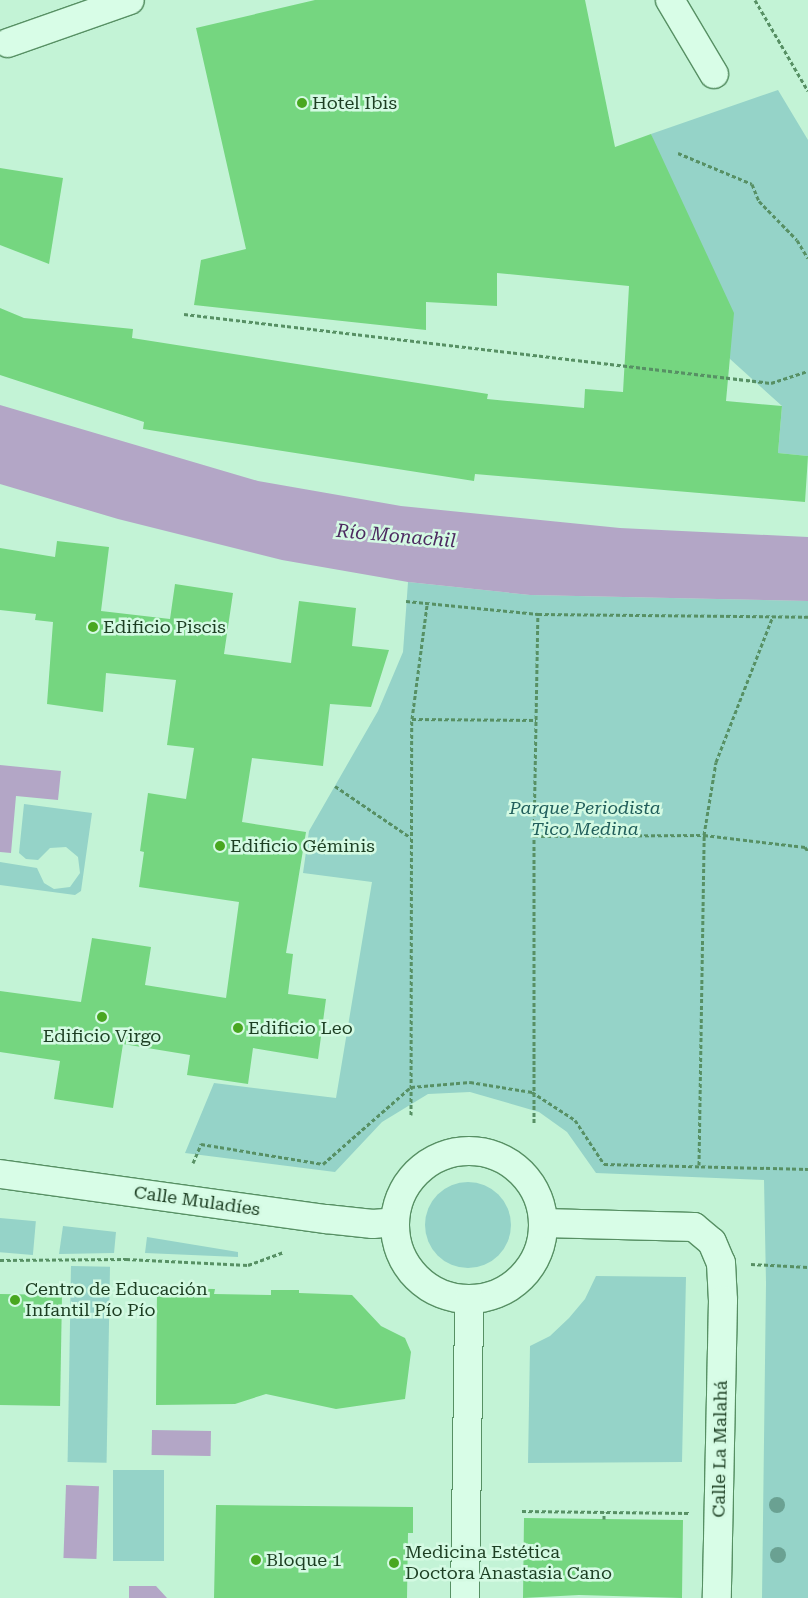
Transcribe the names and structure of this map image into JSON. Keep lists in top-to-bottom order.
{
  "streets": {
    "street": ["Calle Muladíes", "Calle La Malahá"]
  },
  "crossings": [
    ["Calle Muladíes", "Calle La Malahá"]
  ],
  "water": ["Río Monachil"],
  "parks": ["Parque Periodista Tico Medina"],
  "places": [
    "Hotel Ibis",
    "Edificio Piscis",
    "Edificio Géminis",
    "Edificio Virgo",
    "Edificio Leo",
    "Centro de Educación Infantil Pío Pío",
    "Bloque 1",
    "Medicina Estética Doctora Anastasia Cano"
  ]
}
